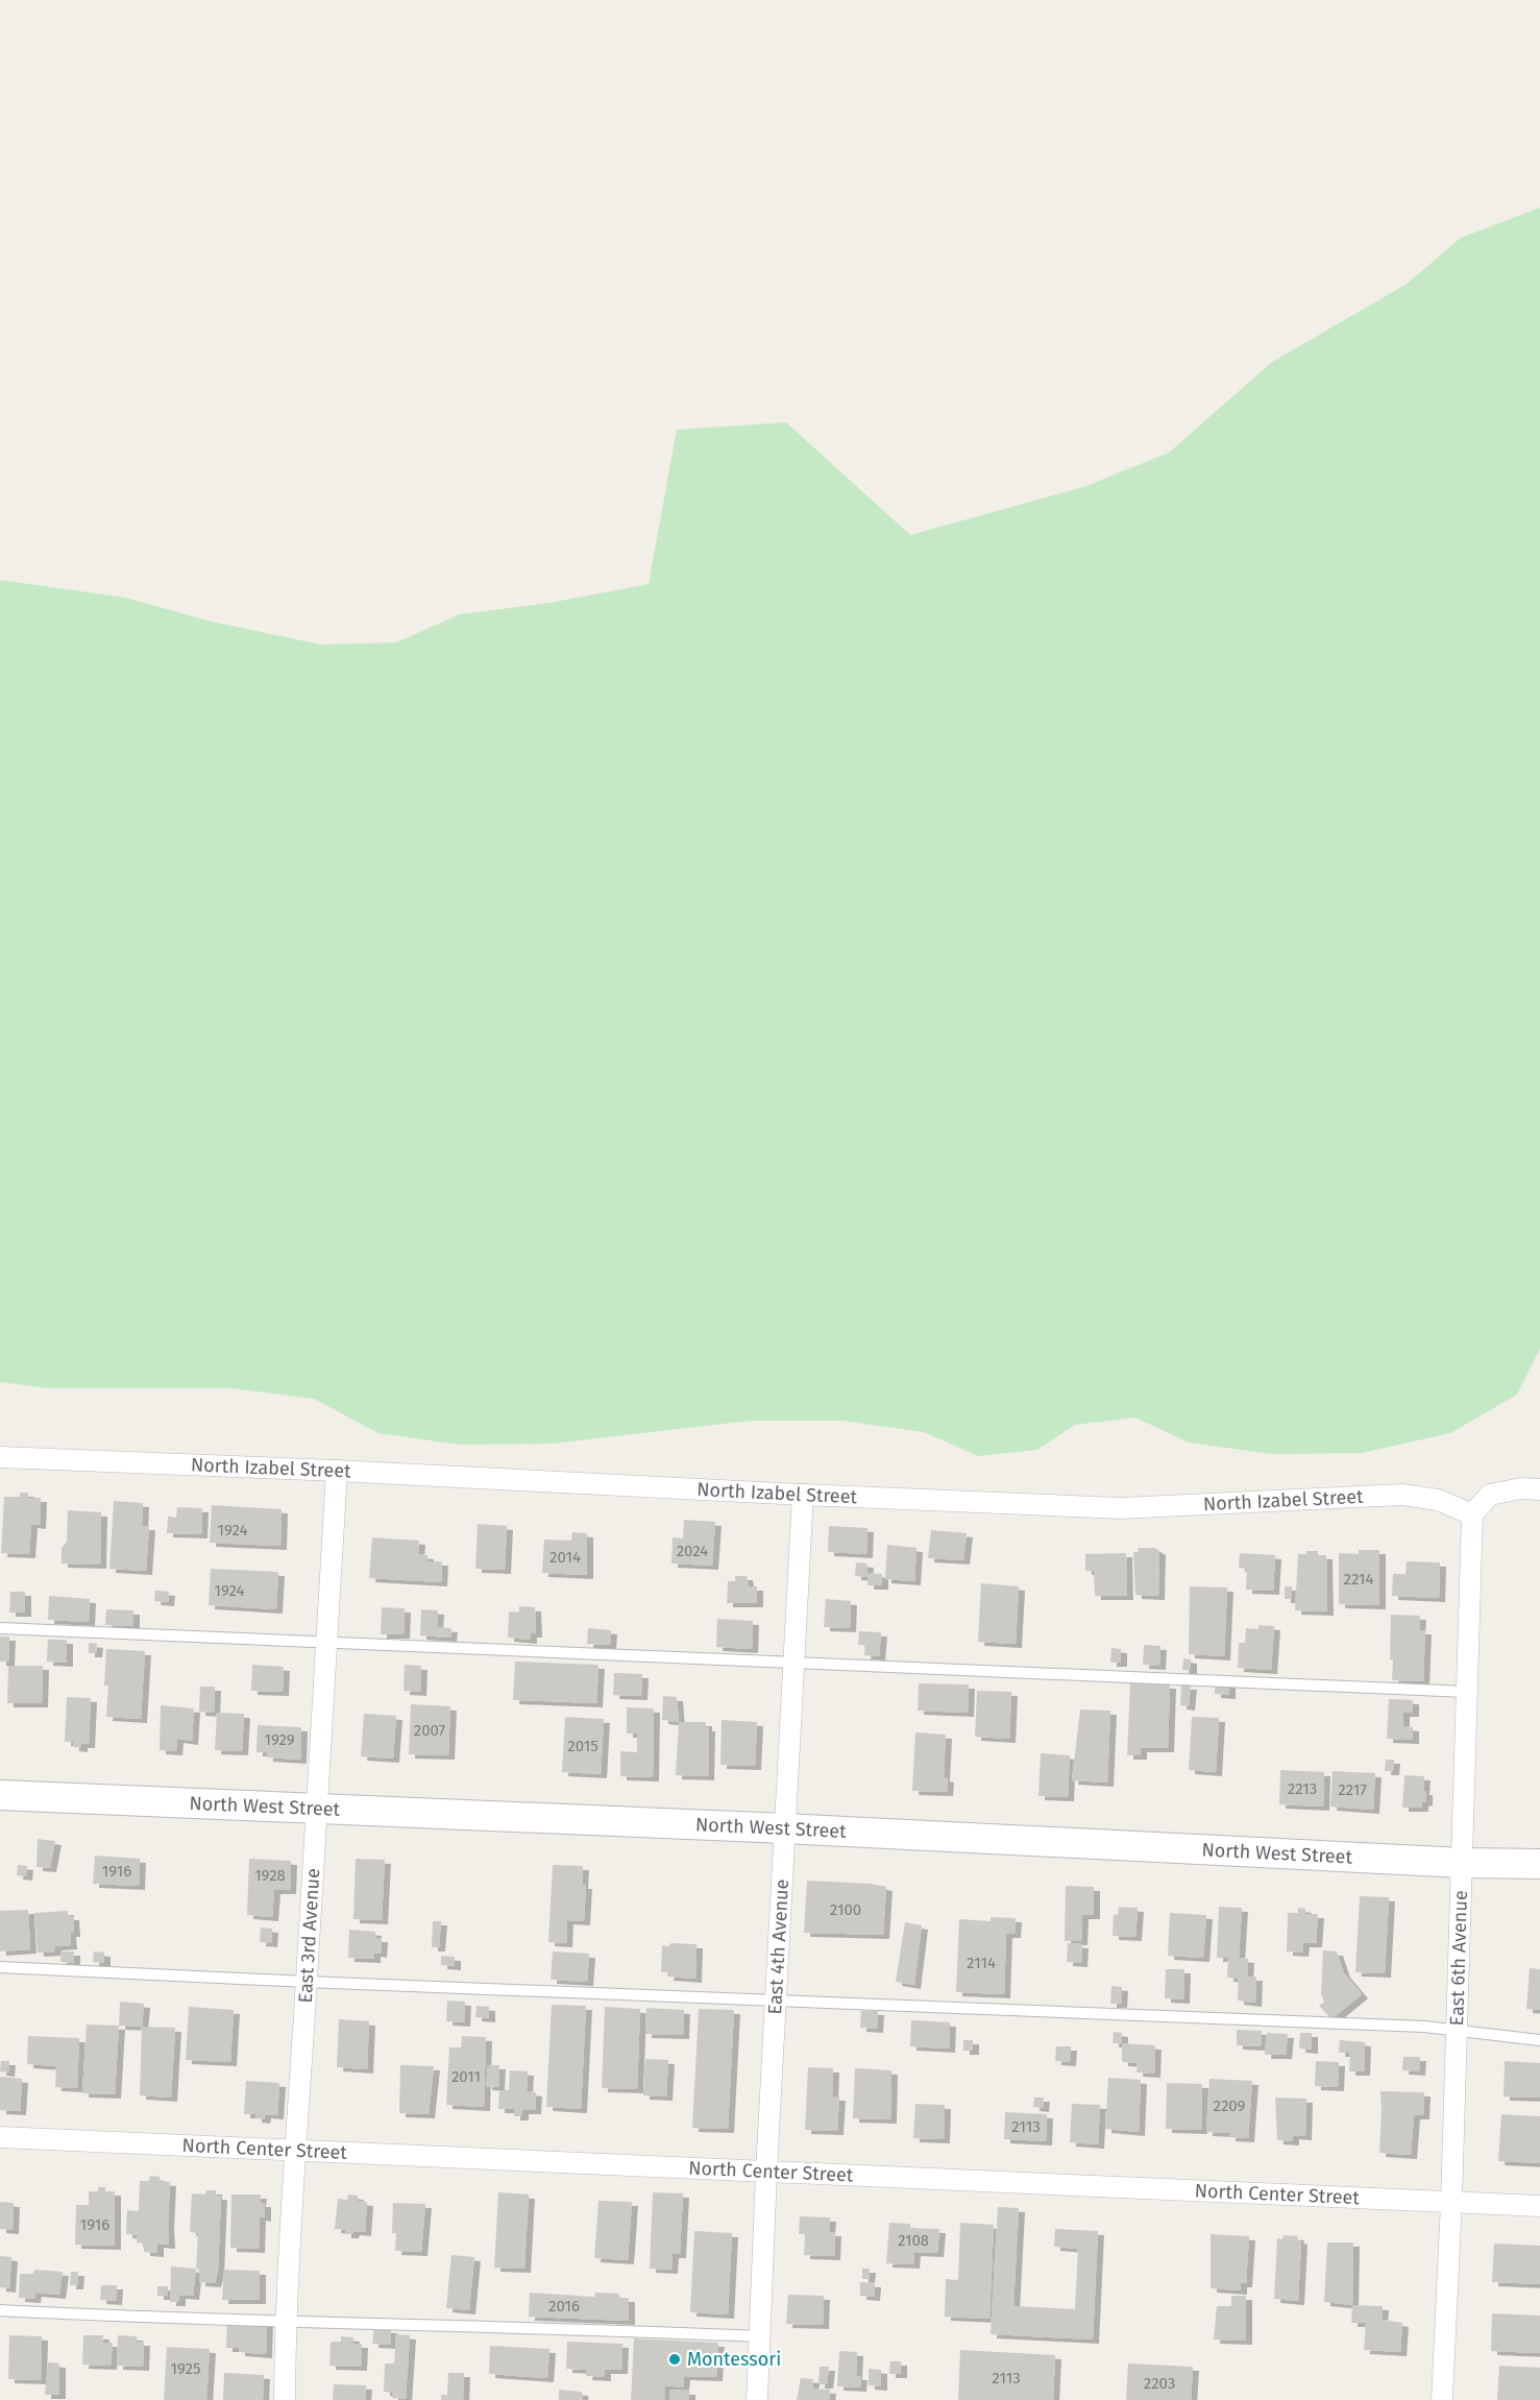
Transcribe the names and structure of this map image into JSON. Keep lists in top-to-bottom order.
{
  "streets": {
    "street": [
      "North Izabel Street",
      "North West Street",
      "East 3rd Avenue",
      "East 4th Avenue",
      "East 6th Avenue",
      "North Center Street"
    ]
  },
  "crossings": [
    ["North Izabel Street", "East 3rd Avenue"],
    ["North Izabel Street", "East 4th Avenue"],
    ["North Izabel Street", "East 6th Avenue"],
    ["North West Street", "East 3rd Avenue"],
    ["North West Street", "East 4th Avenue"],
    ["North West Street", "East 6th Avenue"],
    ["East 3rd Avenue", "North Center Street"],
    ["East 4th Avenue", "North Center Street"],
    ["East 6th Avenue", "North Center Street"]
  ],
  "places": ["Montessori"],
  "house_numbers": [
    "1924",
    "2024",
    "2014",
    "2214",
    "1924",
    "2007",
    "1929",
    "2015",
    "2213",
    "2217",
    "1916",
    "1928",
    "2100",
    "2114",
    "2011",
    "2209",
    "2113",
    "1916",
    "2108",
    "2016",
    "1925",
    "2113",
    "2203"
  ]
}
